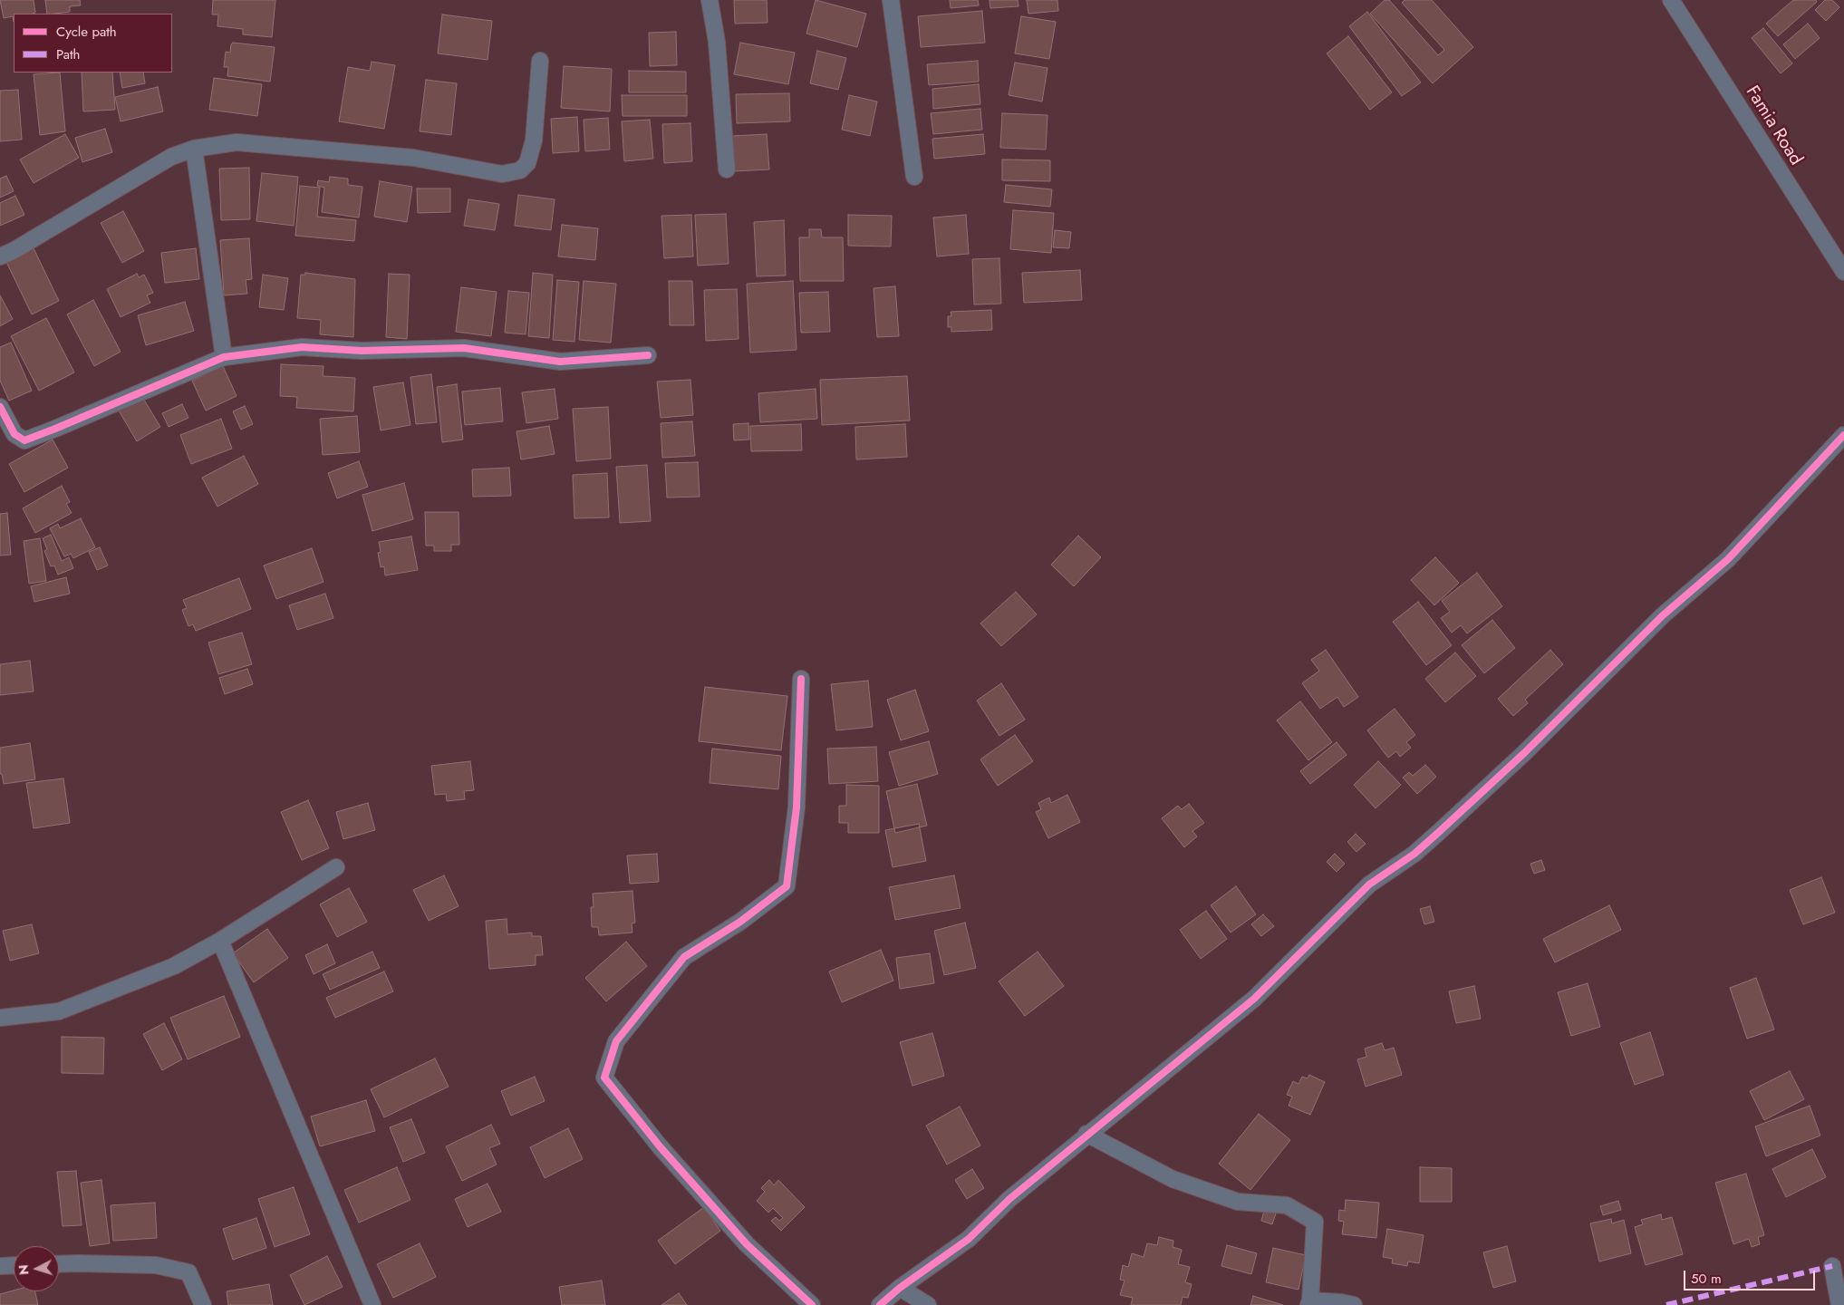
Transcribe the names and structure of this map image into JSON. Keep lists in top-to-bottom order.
{
  "streets": {
    "street": ["Famia Road"]
  },
  "legend": ["Cycle path", "Path"],
  "scale_bar": "50 m",
  "north": "left"
}
